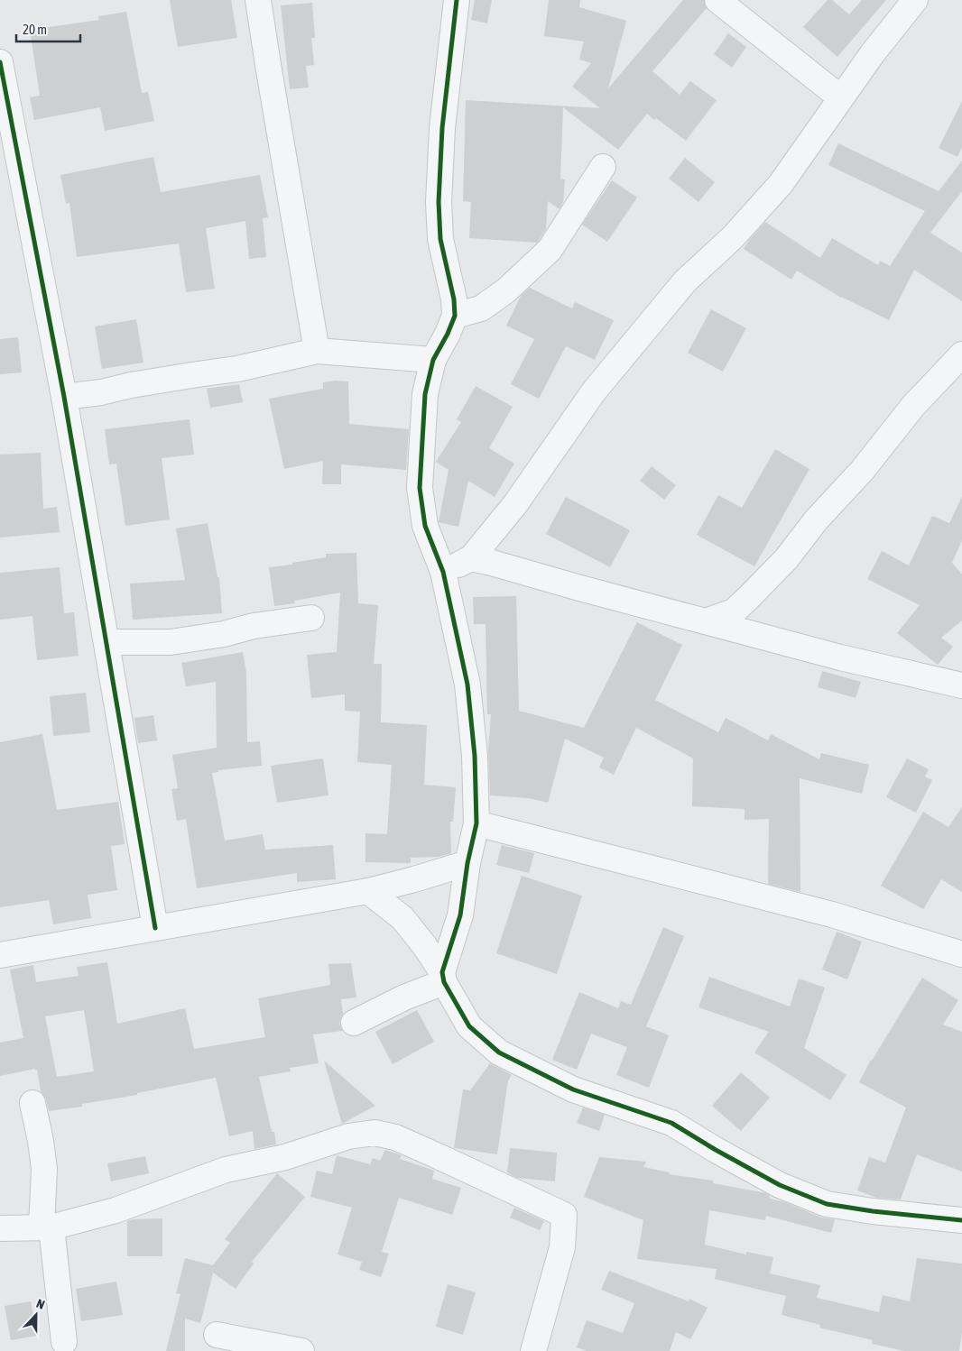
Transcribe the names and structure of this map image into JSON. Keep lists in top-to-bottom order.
{
  "scale_bar": "20 m",
  "north": "top"
}
